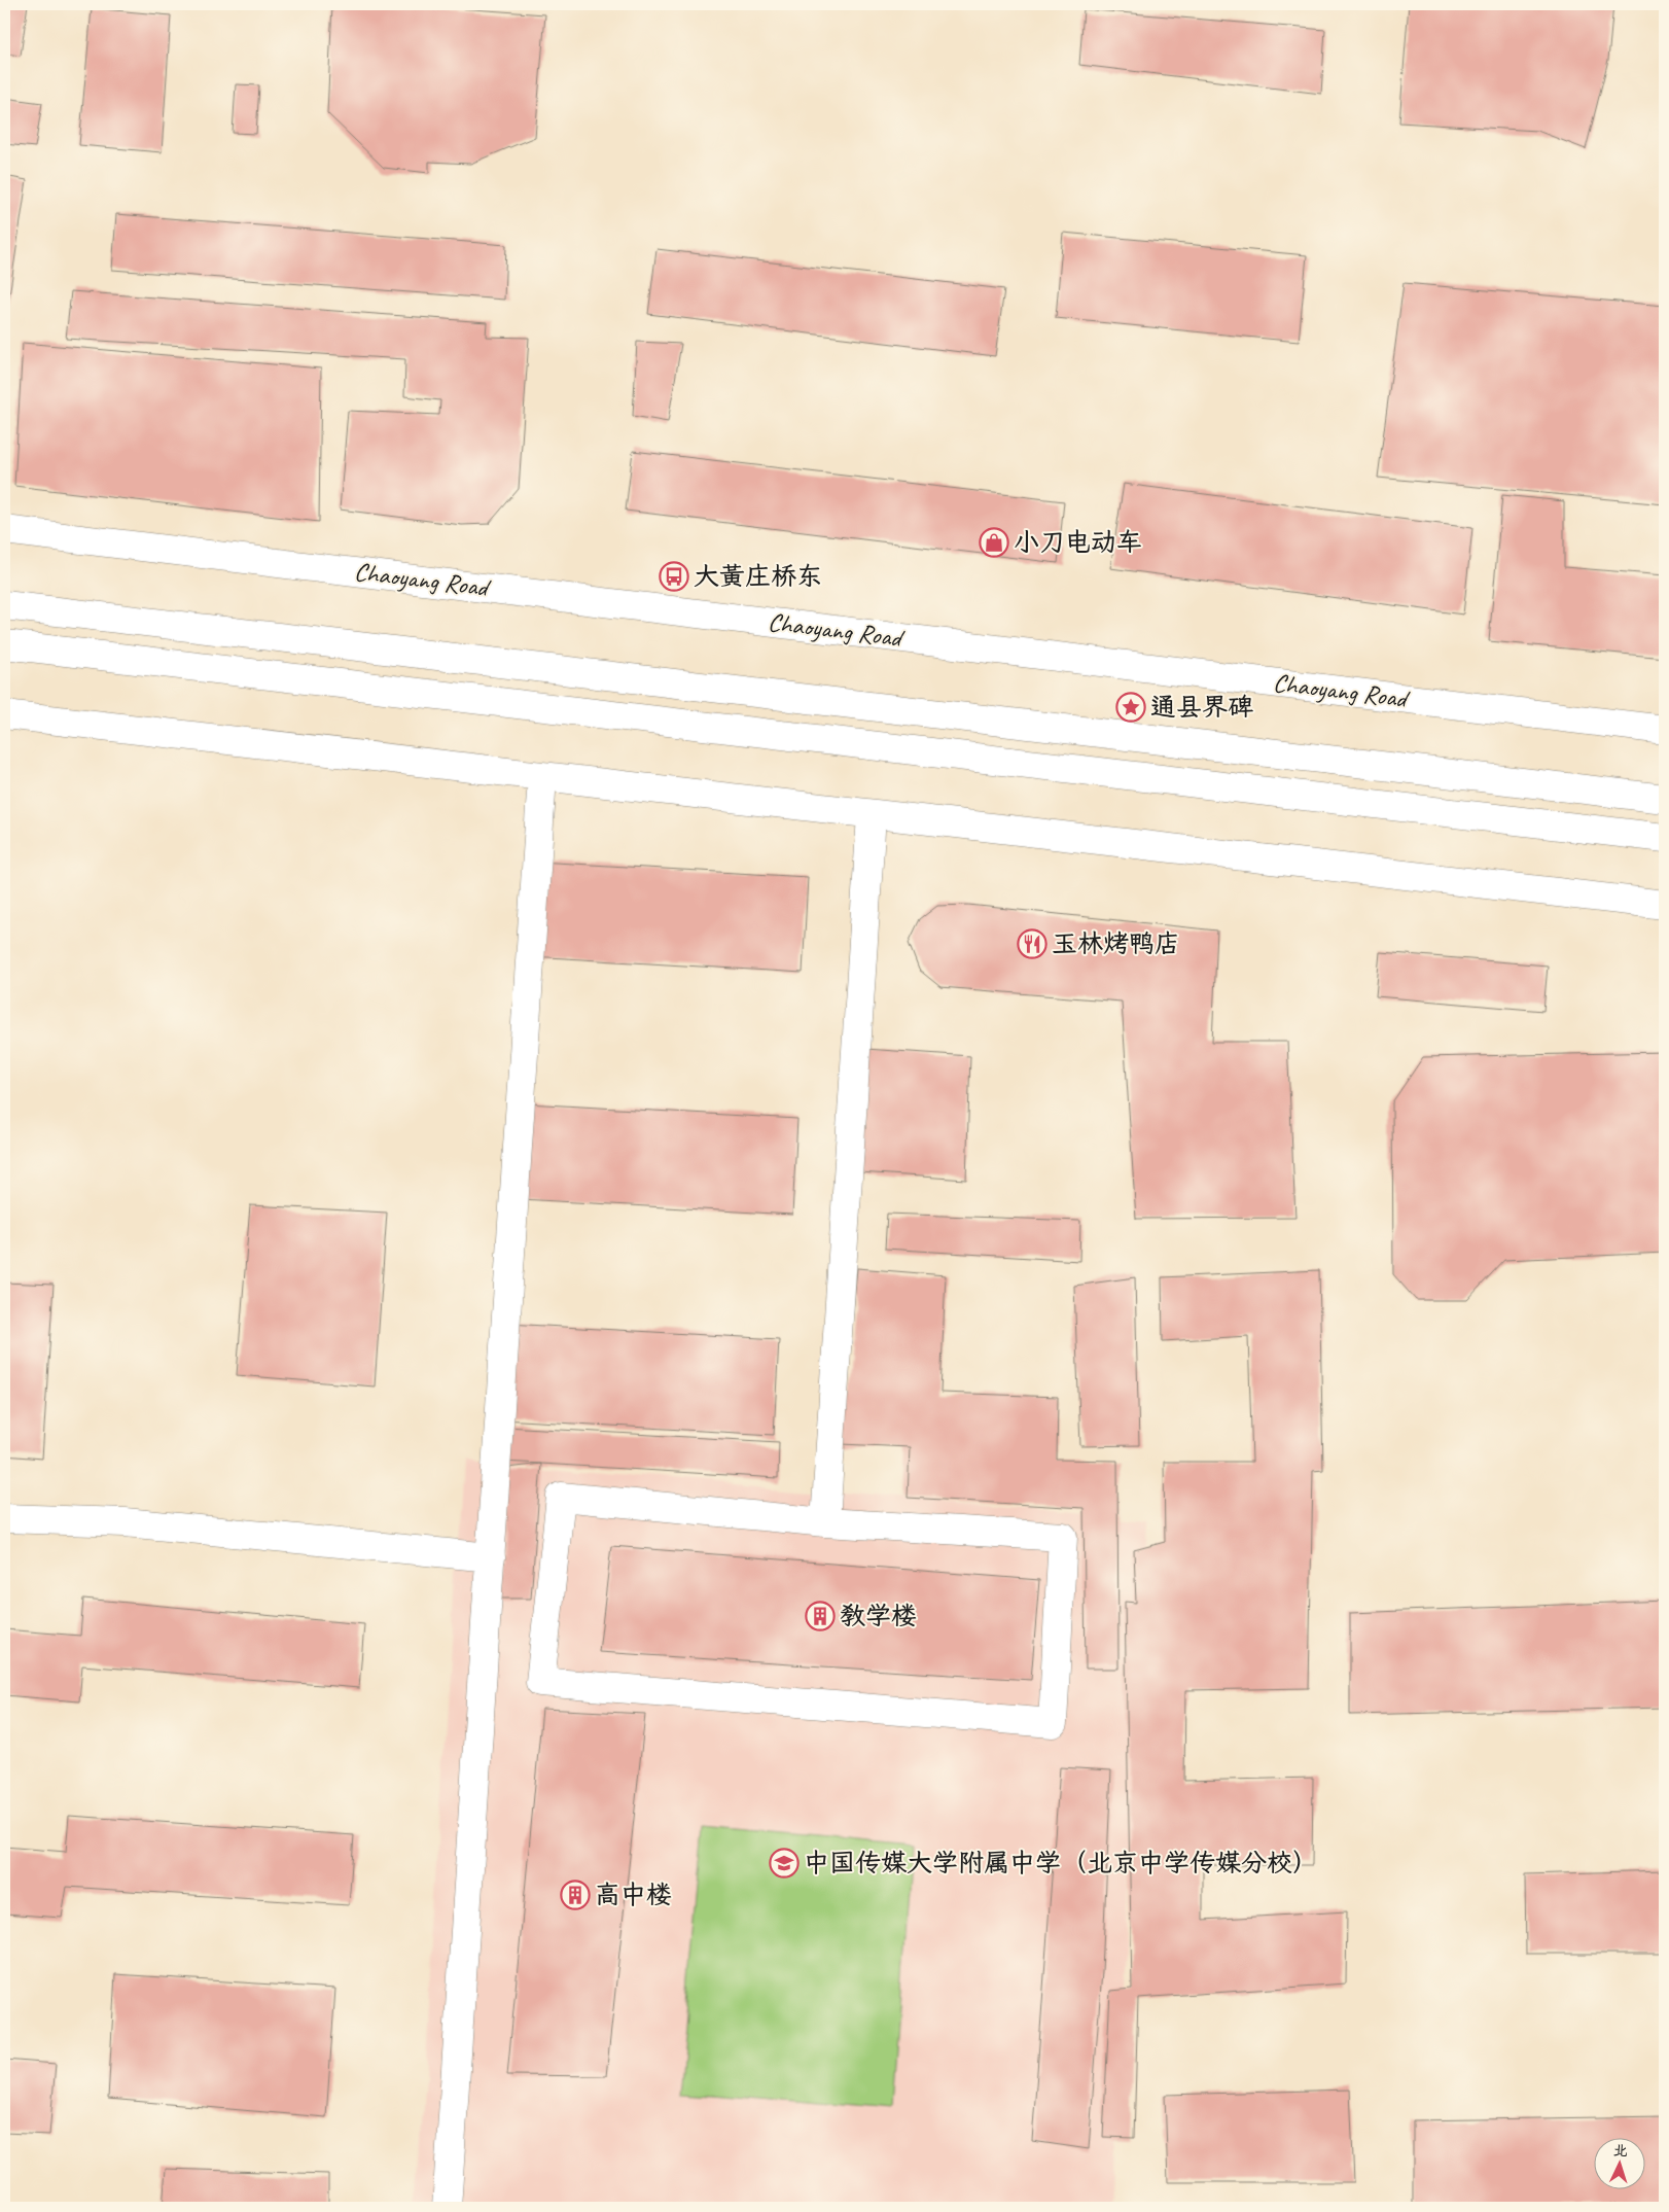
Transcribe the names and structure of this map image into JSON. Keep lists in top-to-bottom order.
{
  "streets": {
    "main road": ["Chaoyang Road"]
  },
  "places": {
    "shop": ["小刀电动车"],
    "bus stop": ["大黄庄桥东"],
    "place": ["通县界碑"],
    "restaurant": ["玉林烤鸭店"],
    "building": ["教学楼", "高中楼"],
    "school or university": ["中国传媒大学附属中学（北京中学传媒分校）"]
  },
  "north": "top"
}
